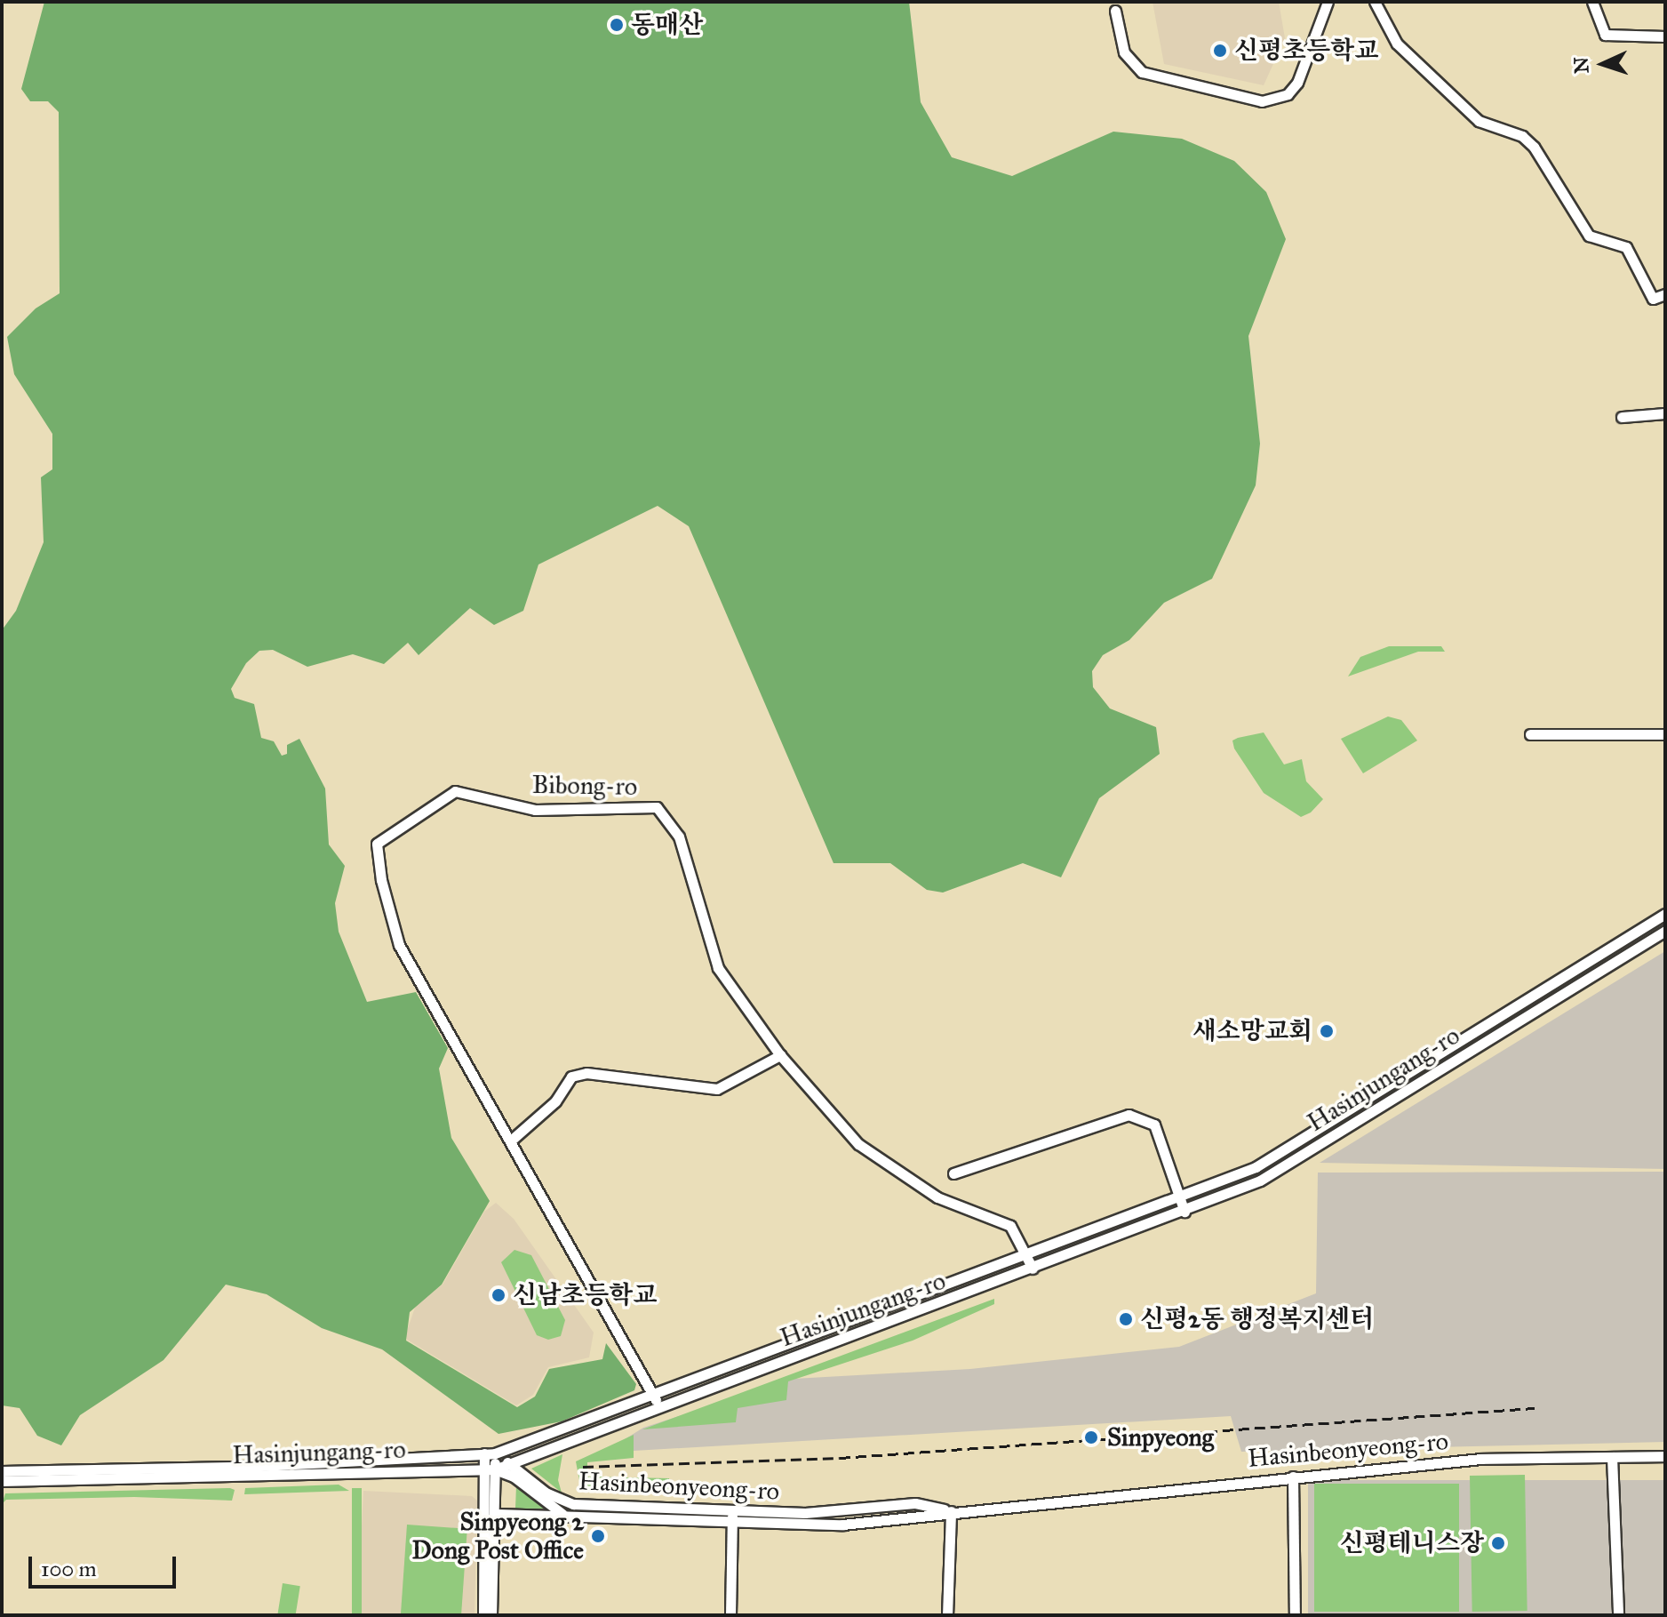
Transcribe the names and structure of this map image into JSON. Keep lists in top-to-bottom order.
{
  "streets": {
    "street": ["Bibong-ro", "Hasinjungang-ro", "Hasinbeonyeong-ro"]
  },
  "crossings": [
    ["Bibong-ro", "Hasinjungang-ro"],
    ["Hasinjungang-ro", "Hasinbeonyeong-ro"]
  ],
  "places": [
    "동매산",
    "신평초등학교",
    "새소망교회",
    "신남초등학교",
    "신평2동 행정복지센터",
    "Sinpyeong",
    "Sinpyeong 2 Dong Post Office",
    "신평테니스장"
  ],
  "scale_bar": "100 m",
  "north": "left"
}
